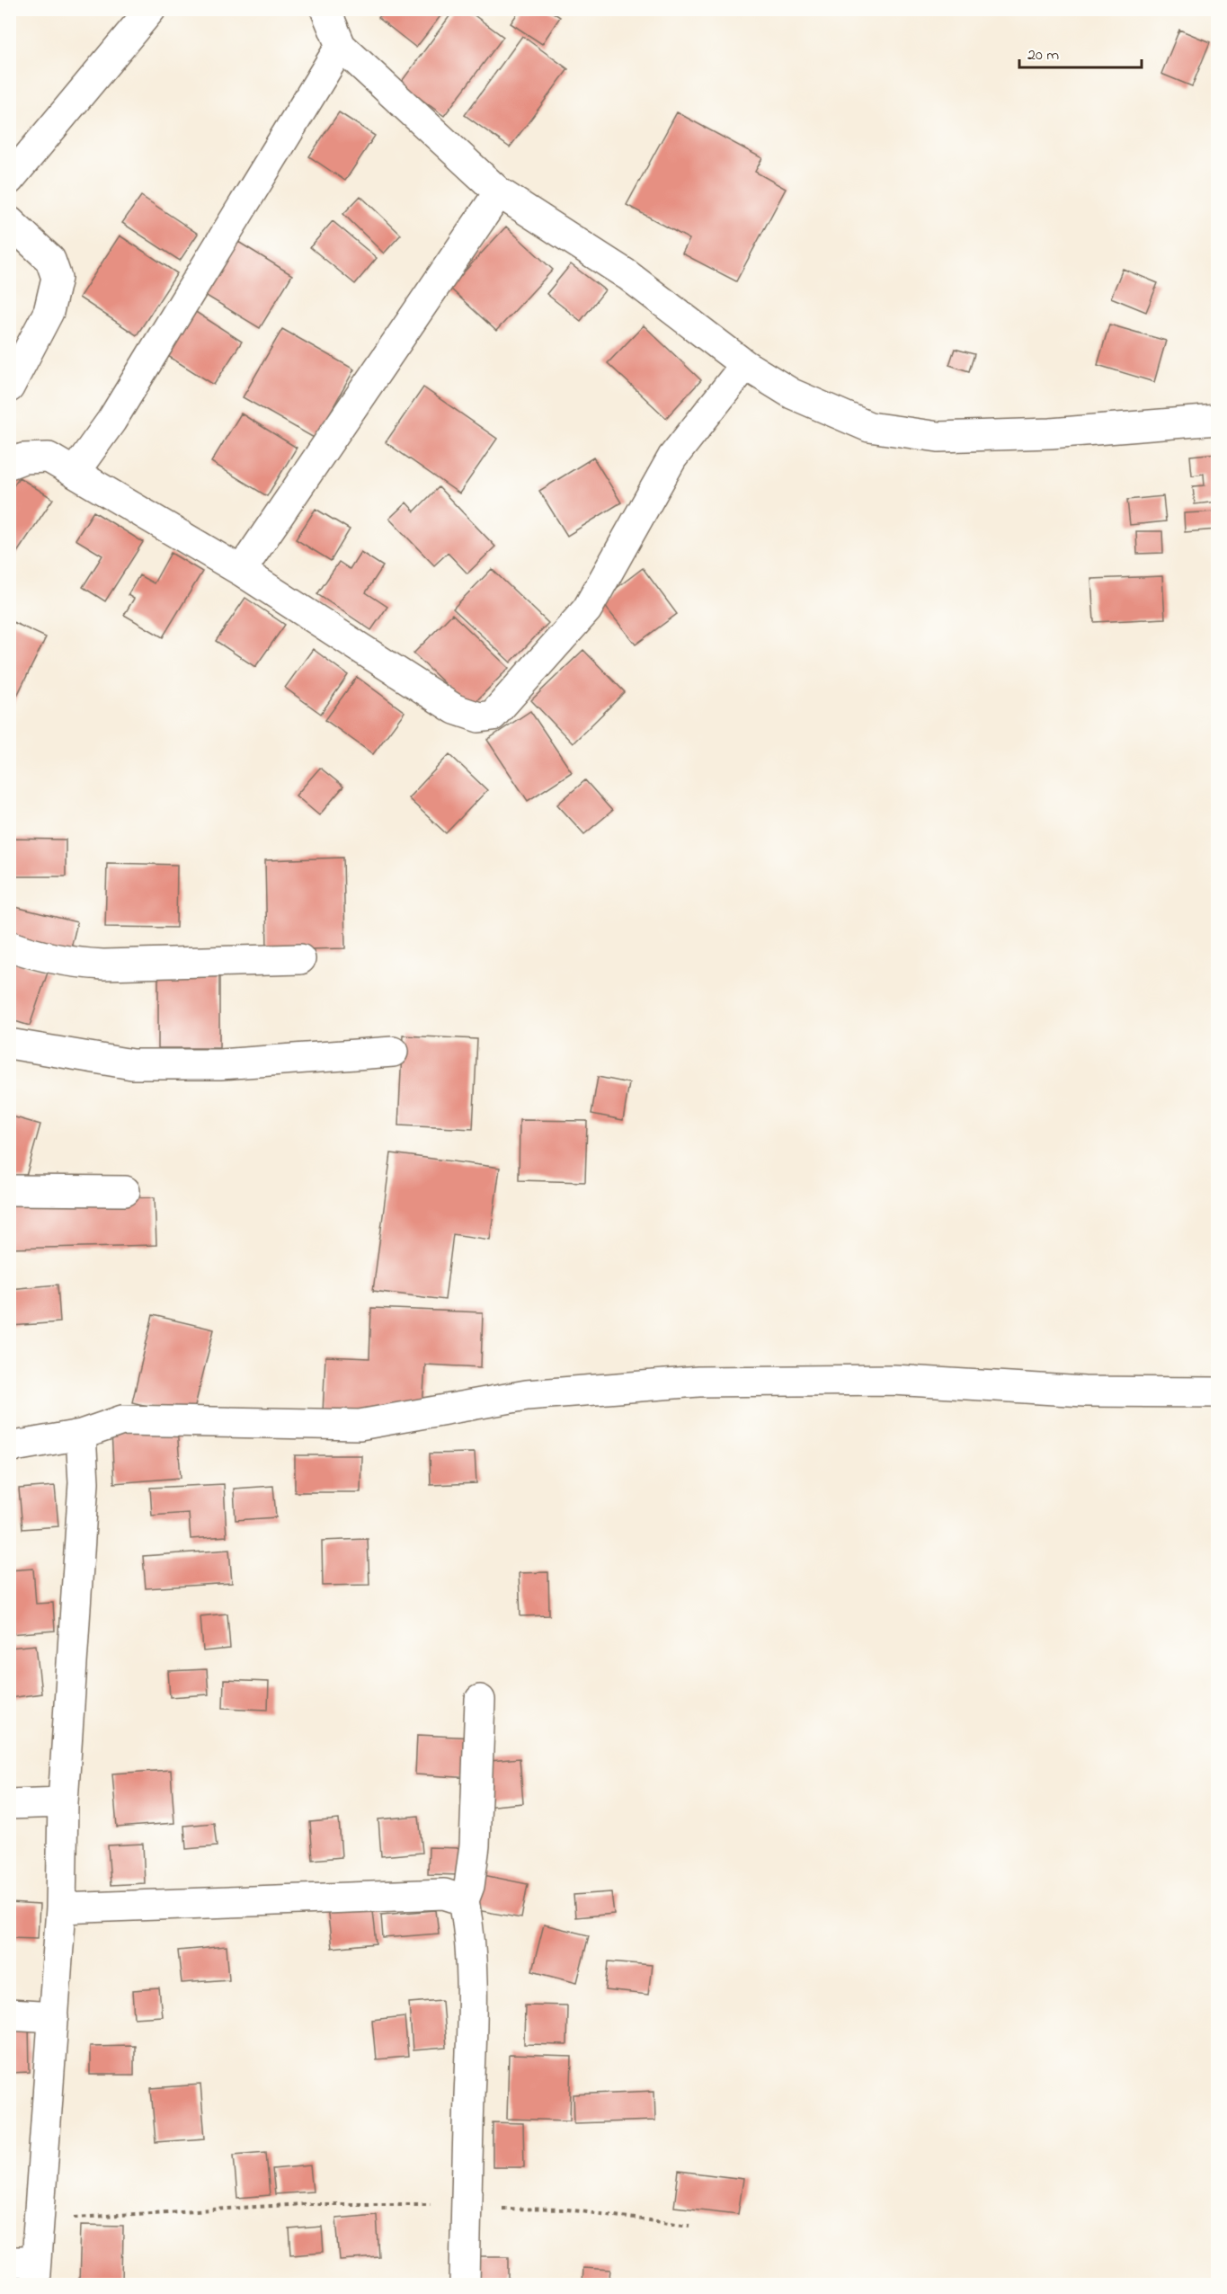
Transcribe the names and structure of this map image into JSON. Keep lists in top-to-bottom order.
{
  "scale_bar": "20 m"
}
